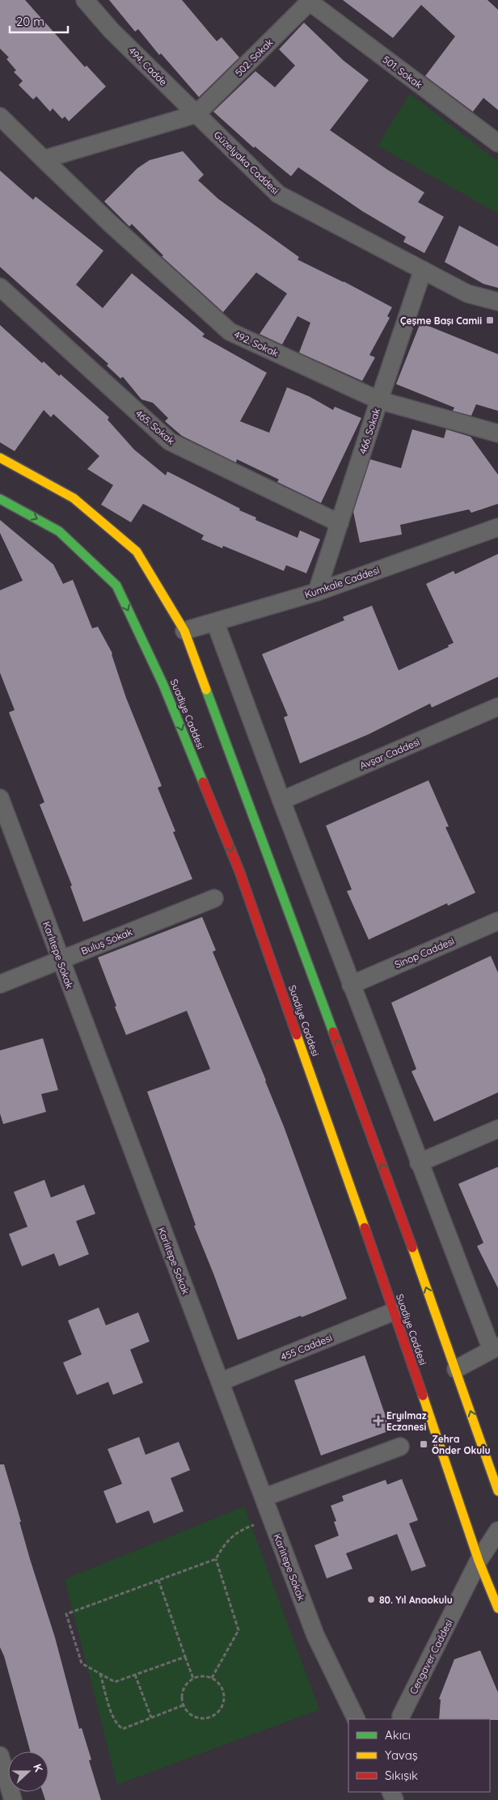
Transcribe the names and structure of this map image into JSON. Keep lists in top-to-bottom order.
{
  "streets": {
    "main road": ["Suadiye Caddesi"],
    "street": [
      "502. Sokak",
      "494. Cadde",
      "501. Sokak",
      "Güzelyaka Caddesi",
      "492. Sokak",
      "465. Sokak",
      "466. Sokak",
      "Kumkale Caddesi",
      "Avşar Caddesi",
      "Buluş Sokak",
      "Sinop Caddesi",
      "Karlıtepe Sokak",
      "455 Caddesi",
      "Cengaver Caddesi"
    ]
  },
  "crossings": [
    ["502. Sokak", "494. Cadde"],
    ["502. Sokak", "501. Sokak"],
    ["502. Sokak", "Güzelyaka Caddesi"],
    ["494. Cadde", "Güzelyaka Caddesi"],
    ["Güzelyaka Caddesi", "466. Sokak"],
    ["492. Sokak", "466. Sokak"],
    ["465. Sokak", "466. Sokak"],
    ["466. Sokak", "Kumkale Caddesi"],
    ["Suadiye Caddesi", "455 Caddesi"],
    ["Suadiye Caddesi", "Cengaver Caddesi"],
    ["Buluş Sokak", "Karlıtepe Sokak"],
    ["Karlıtepe Sokak", "455 Caddesi"]
  ],
  "places": {
    "transit": ["Çeşme Başı Camii", "Zehra Önder Okulu"],
    "health": ["Eryılmaz Eczanesi"],
    "other": ["80. Yıl Anaokulu"]
  },
  "legend": ["Akıcı", "Yavaş", "Sıkışık"],
  "scale_bar": "20 m",
  "north": "right"
}
